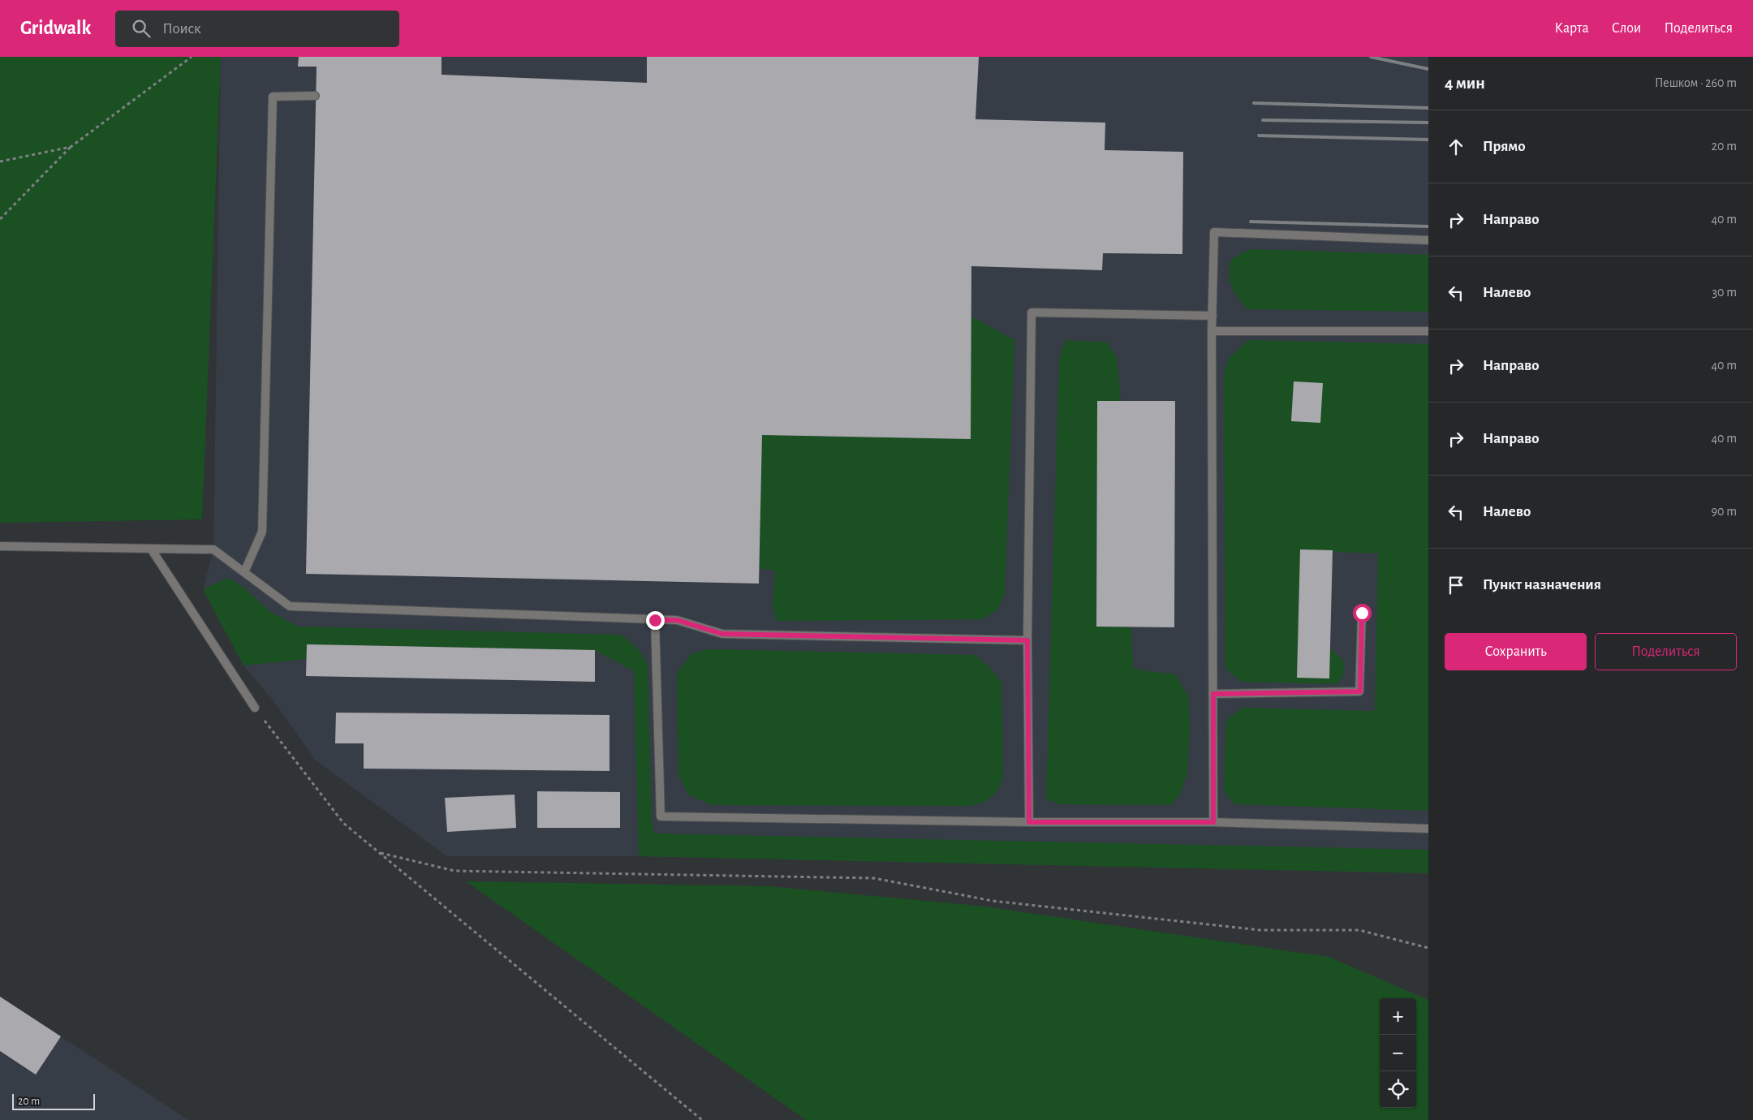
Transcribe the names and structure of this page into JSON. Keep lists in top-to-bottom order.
{
  "scale_bar": "20 m",
  "page": {
    "header": "Gridwalk",
    "search": "Поиск",
    "nav": ["Карта", "Слои", "Поделиться"],
    "heading": ["4 мин", "Пешком · 260 m"],
    "list": [
      ["Прямо", "20 m"],
      ["Направо", "40 m"],
      ["Налево", "30 m"],
      ["Направо", "40 m"],
      ["Направо", "40 m"],
      ["Налево", "90 m"],
      "Пункт назначения"
    ],
    "buttons": ["Сохранить", "Поделиться"],
    "map_buttons": ["+", "−"],
    "scale": "20 m"
  }
}
